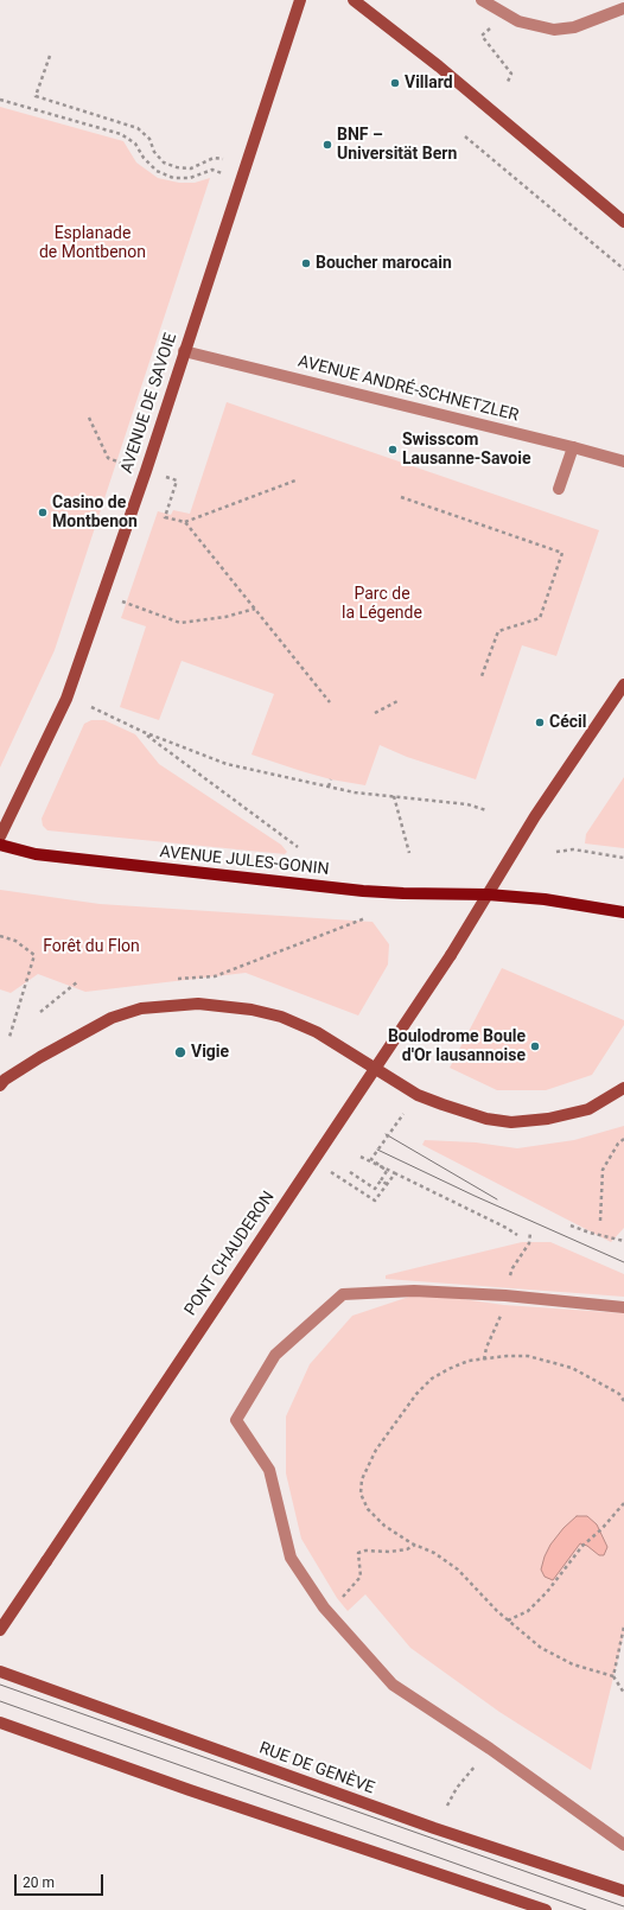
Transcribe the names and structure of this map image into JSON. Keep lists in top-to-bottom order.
{
  "streets": {
    "main road": ["AVENUE JULES-GONIN"],
    "street": [
      "AVENUE ANDRÉ-SCHNETZLER",
      "AVENUE DE SAVOIE",
      "PONT CHAUDERON",
      "RUE DE GENÈVE"
    ]
  },
  "crossings": [
    ["AVENUE ANDRÉ-SCHNETZLER", "AVENUE DE SAVOIE"],
    ["AVENUE JULES-GONIN", "PONT CHAUDERON"]
  ],
  "parks": ["Esplanade de Montbenon", "Parc de la Légende", "Forêt du Flon"],
  "places": [
    "Villard",
    "BNF – Universität Bern",
    "Boucher marocain",
    "Swisscom Lausanne-Savoie",
    "Casino de Montbenon",
    "Cécil",
    "Boulodrome Boule d'Or lausannoise",
    "Vigie"
  ],
  "scale_bar": "20 m"
}
